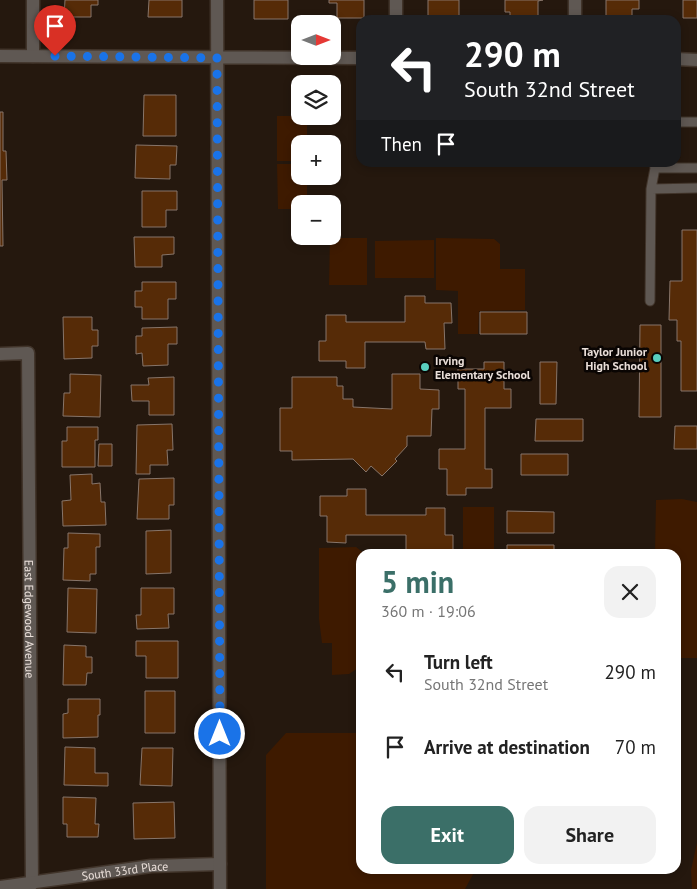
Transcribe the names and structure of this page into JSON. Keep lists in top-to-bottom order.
{
  "streets": {
    "street": ["East Edgewood Avenue", "South 33rd Place"]
  },
  "crossings": [
    ["East Edgewood Avenue", "South 33rd Place"]
  ],
  "places": ["Taylor Junior High School", "Irving Elementary School"],
  "north": "right",
  "page": {
    "map_buttons": ["+", "−"],
    "turn": ["290 m", "South 32nd Street"],
    "then": "Then",
    "heading": ["5 min", "360 m · 19:06"],
    "list": [
      {
        "name": "Turn left",
        "note": "South 32nd Street",
        "value": "290 m"
      },
      {
        "name": "Arrive at destination",
        "value": "70 m"
      }
    ],
    "buttons": ["Exit", "Share"]
  }
}
